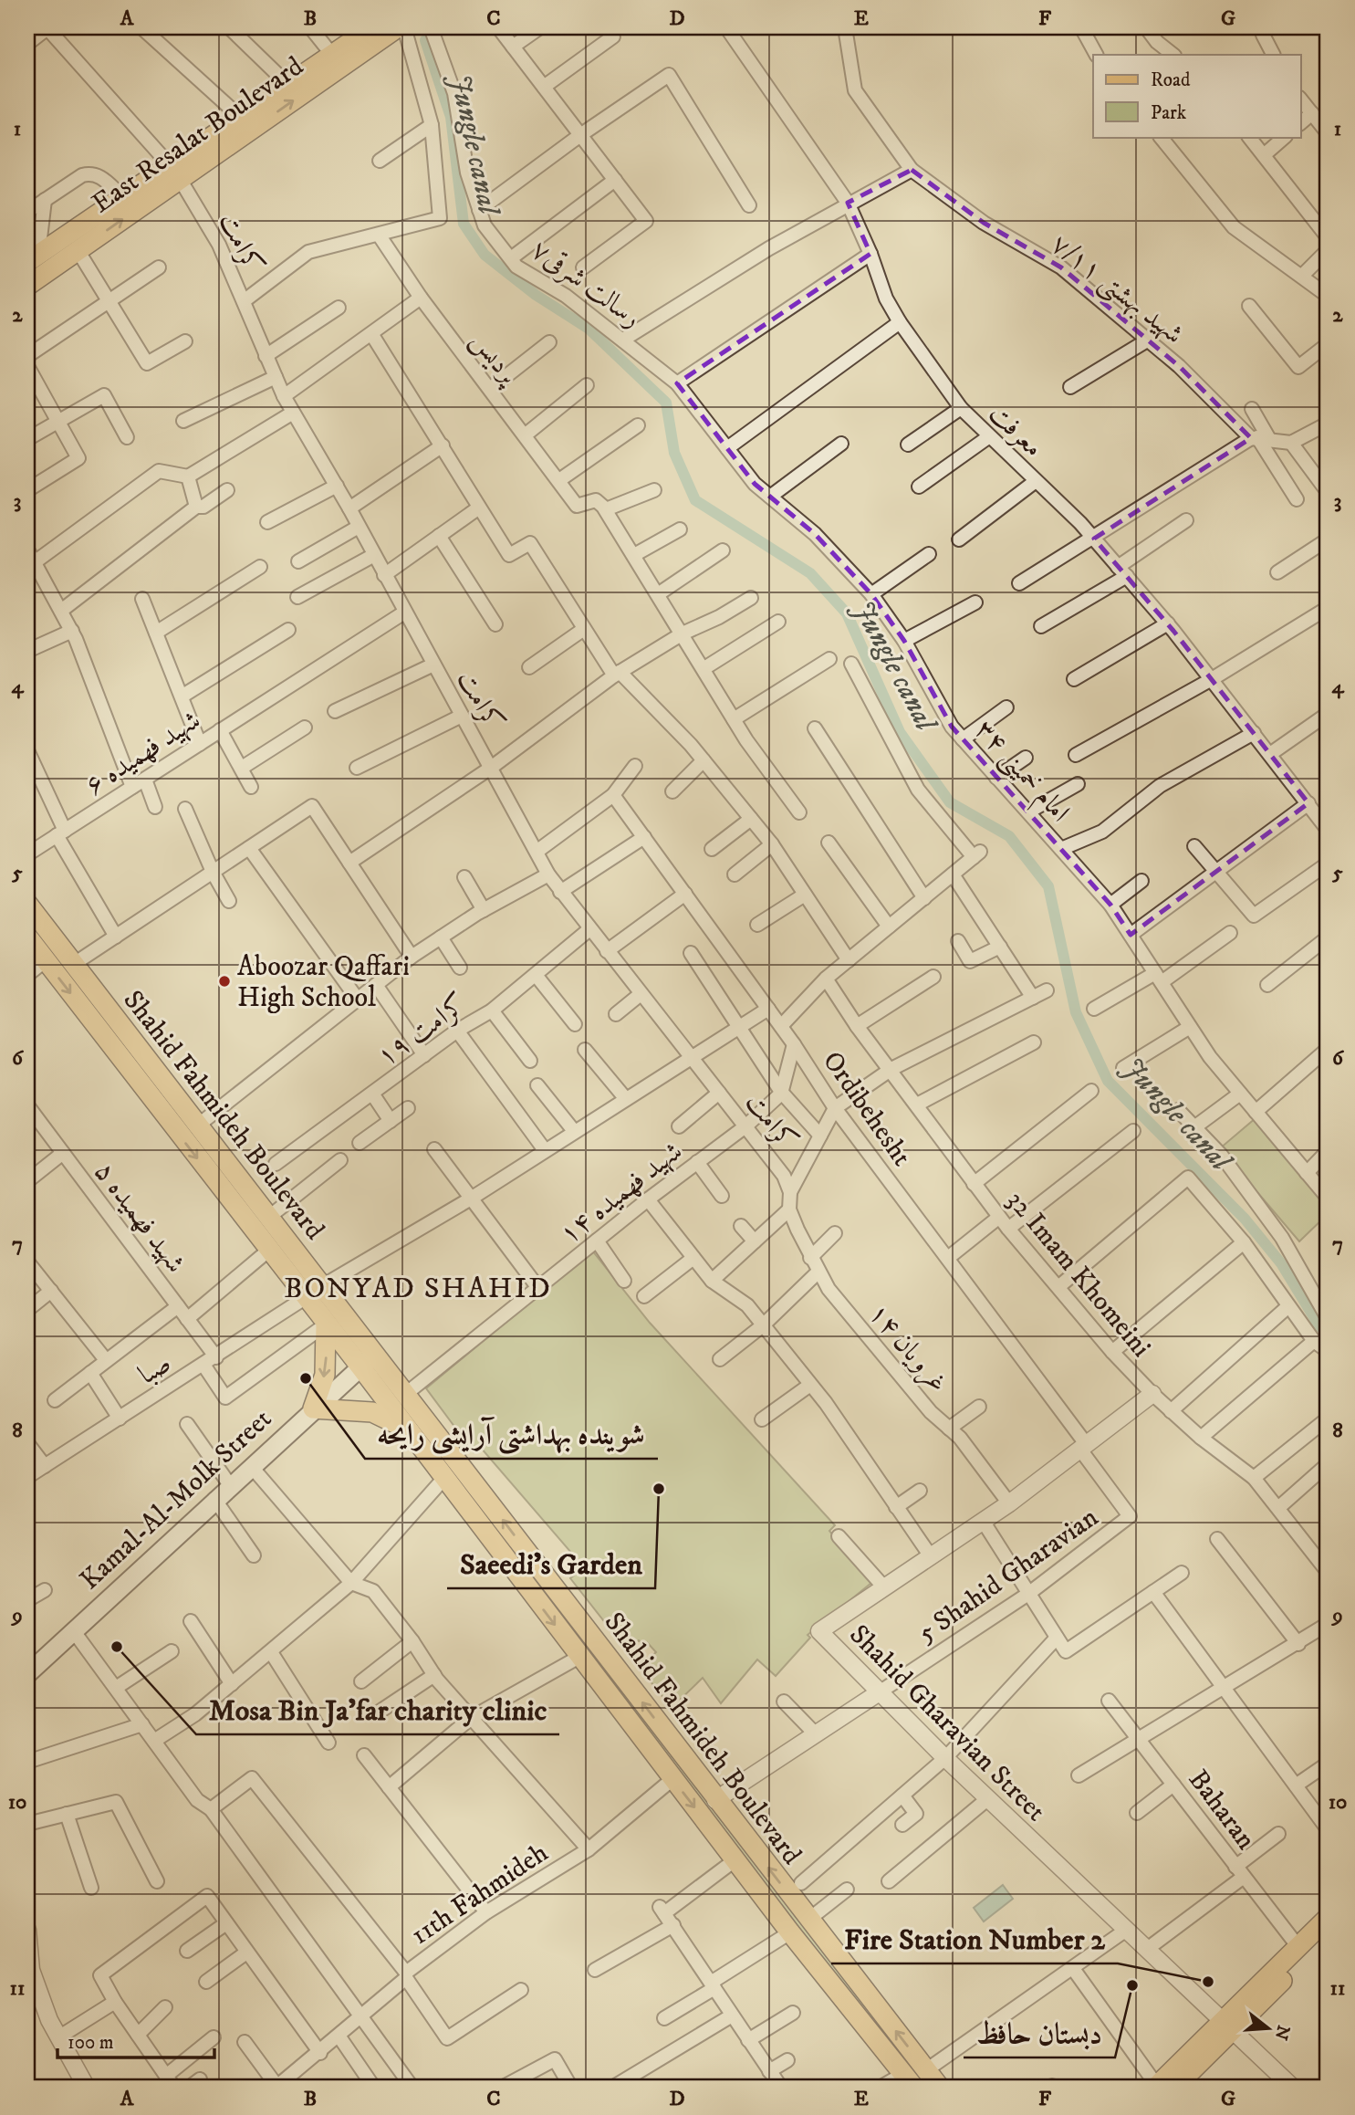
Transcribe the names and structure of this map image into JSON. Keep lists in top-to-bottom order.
{
  "streets": {
    "main road": ["East Resalat Boulevard", "Shahid Fahmideh Boulevard", "Kamal-Al-Molk Street"],
    "street": [
      "کرامت",
      "رسالت شرقی۷",
      "شهید بهشتی ۷/۱۱",
      "پردیس",
      "معرفت",
      "شهید فهمیده ۶",
      "امام خمینی ۳۴",
      "کرامت ۱۹",
      "Ordibehesht",
      "شهید فهمیده ۱۴",
      "شهید فهمیده ۵",
      "32 Imam Khomeini",
      "غرویان ۱۴",
      "صبا",
      "5 Shahid Gharavian",
      "Shahid Gharavian Street",
      "Baharan",
      "11th Fahmideh"
    ]
  },
  "crossings": [
    ["East Resalat Boulevard", "کرامت"],
    ["کرامت", "شهید فهمیده ۶"],
    ["کرامت", "کرامت ۱۹"],
    ["کرامت", "شهید فهمیده ۱۴"],
    ["کرامت", "غرویان ۱۴"],
    ["رسالت شرقی۷", "امام خمینی ۳۴"],
    ["Ordibehesht", "5 Shahid Gharavian"],
    ["Ordibehesht", "Shahid Gharavian Street"],
    ["Shahid Fahmideh Boulevard", "شهید فهمیده ۱۴"],
    ["Shahid Fahmideh Boulevard", "صبا"],
    ["Shahid Fahmideh Boulevard", "Kamal-Al-Molk Street"],
    ["Shahid Fahmideh Boulevard", "11th Fahmideh"],
    ["شهید فهمیده ۵", "صبا"],
    ["32 Imam Khomeini", "Shahid Gharavian Street"],
    ["غرویان ۱۴", "Shahid Gharavian Street"],
    ["5 Shahid Gharavian", "Shahid Gharavian Street"]
  ],
  "districts": ["BONYAD SHAHID"],
  "water": ["Jungle canal"],
  "places": [
    "Aboozar Qaffari High School",
    "شوینده بهداشتی آرایشی رایحه",
    "Saeedi's Garden",
    "Mosa Bin Ja'far charity clinic",
    "Fire Station Number 2",
    "دبستان حافظ"
  ],
  "legend": ["Road", "Park"],
  "scale_bar": "100 m",
  "north": "right",
  "grid": {
    "columns": [
      "A",
      "B",
      "C",
      "D",
      "E",
      "F",
      "G"
    ],
    "rows": [
      "1",
      "2",
      "3",
      "4",
      "5",
      "6",
      "7",
      "8",
      "9",
      "10",
      "11"
    ]
  }
}
